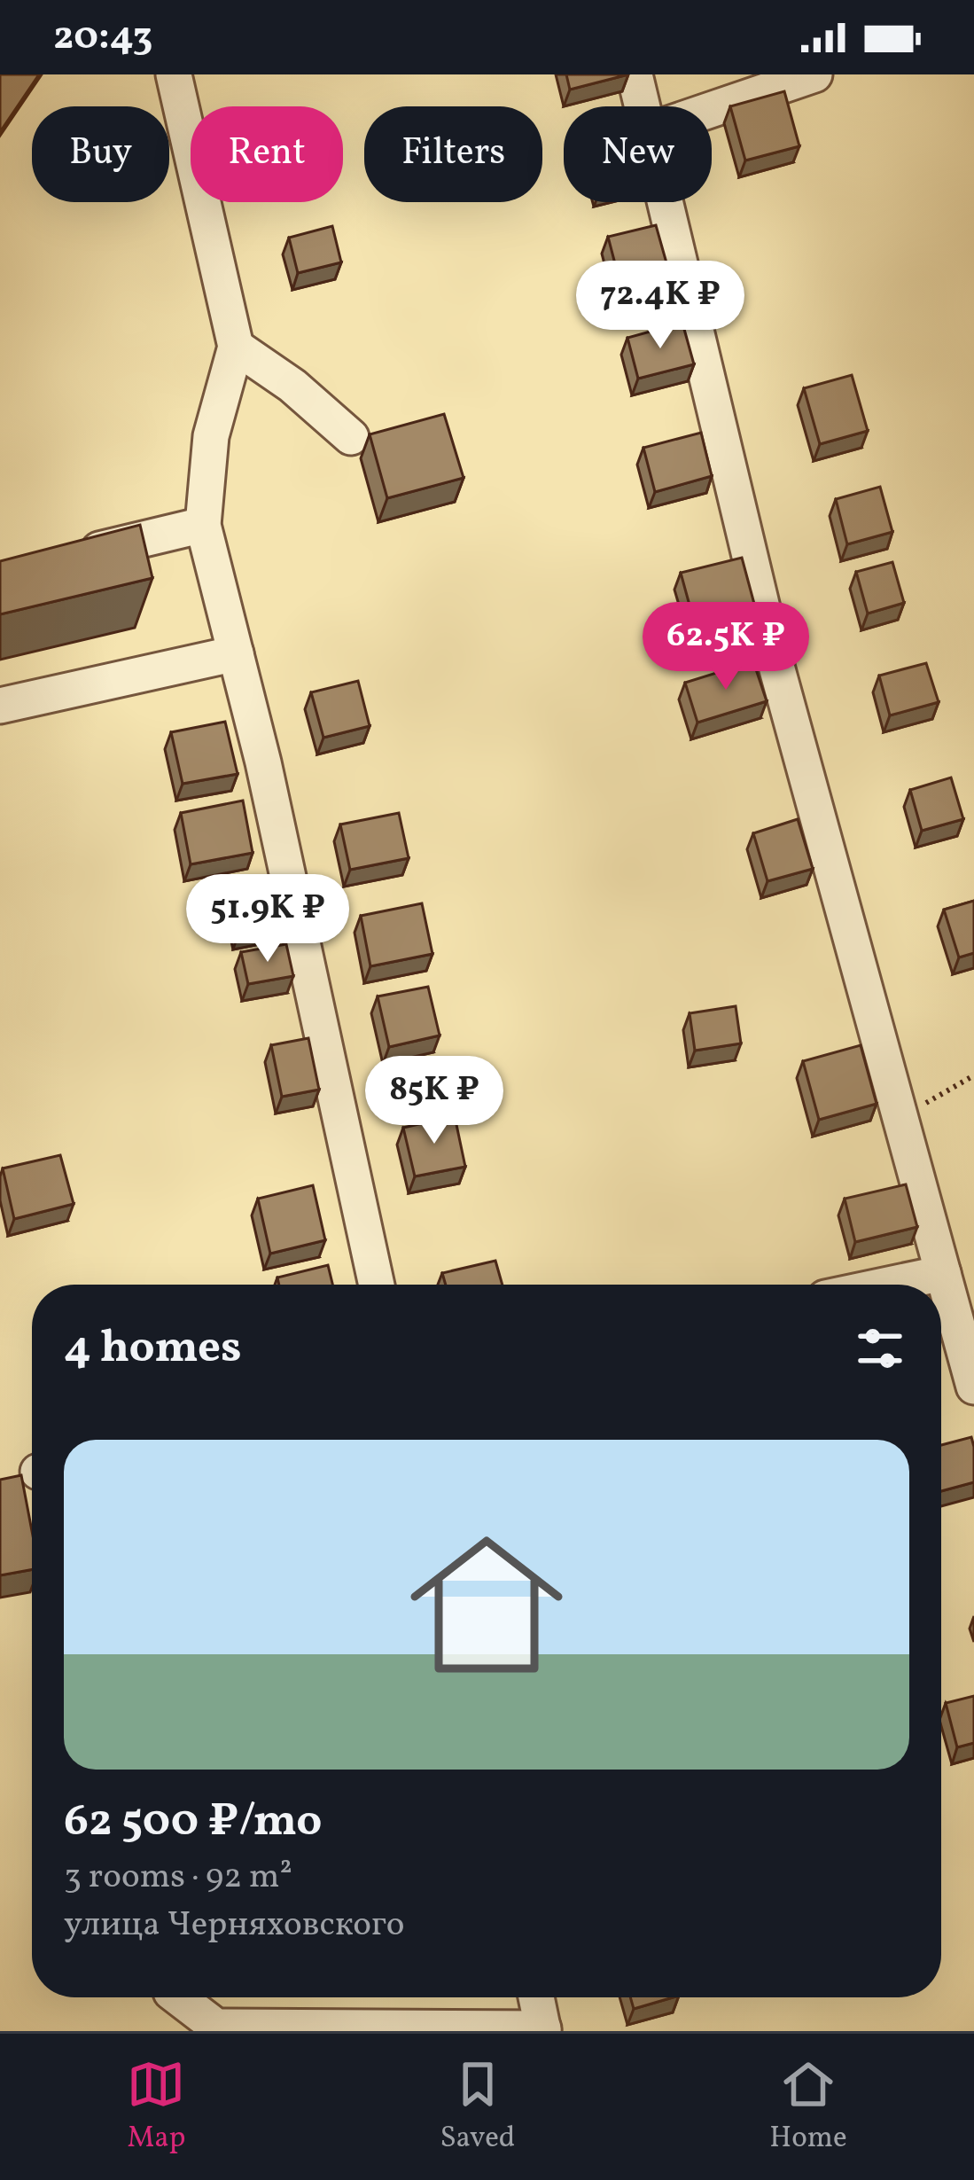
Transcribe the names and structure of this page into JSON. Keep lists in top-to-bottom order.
{
  "page": {
    "status": "20:43",
    "chip": [
      "Buy",
      "Rent",
      "Filters",
      "New"
    ],
    "price": [
      "72.4K ₽",
      "62.5K ₽",
      "51.9K ₽",
      "85K ₽"
    ],
    "heading": "4 homes",
    "list": [
      {
        "name": "62 500 ₽/mo",
        "note": "3 rooms · 92 m² · улица Черняховского"
      }
    ],
    "tabs": ["Map", "Saved", "Home"]
  }
}
